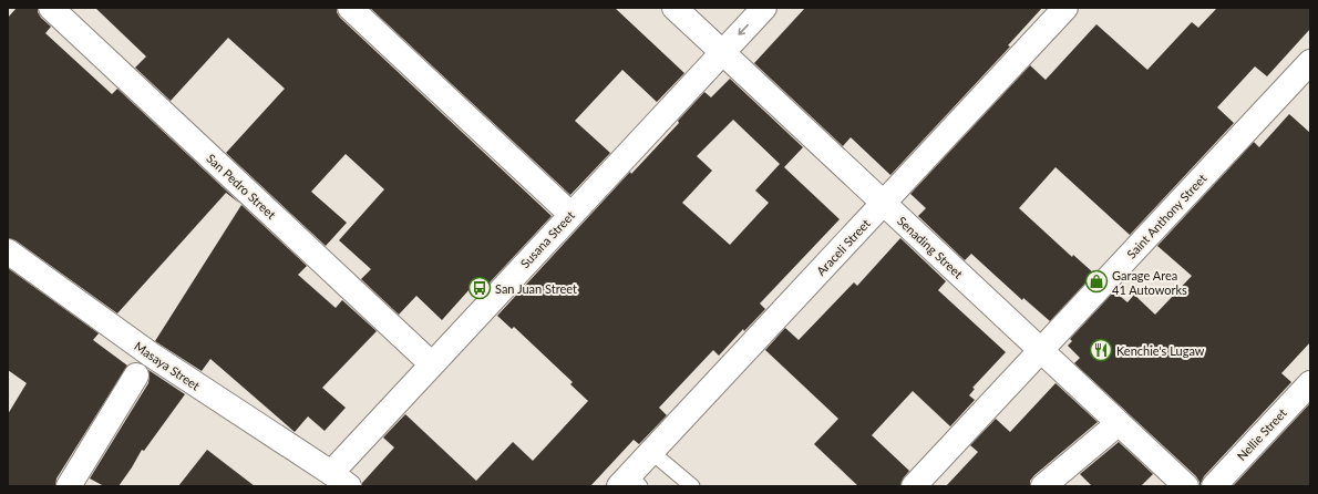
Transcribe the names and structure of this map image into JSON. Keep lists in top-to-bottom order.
{
  "streets": {
    "street": [
      "San Pedro Street",
      "Saint Anthony Street",
      "Susana Street",
      "Araceli Street",
      "Senading Street",
      "Masaya Street",
      "Nellie Street"
    ]
  },
  "crossings": [
    ["San Pedro Street", "Susana Street"],
    ["Saint Anthony Street", "Senading Street"],
    ["Susana Street", "Senading Street"],
    ["Susana Street", "Masaya Street"],
    ["Araceli Street", "Senading Street"]
  ],
  "places": {
    "shop": ["Garage Area 41 Autoworks"],
    "bus stop": ["San Juan Street"],
    "restaurant": ["Kenchie's Lugaw"]
  }
}
